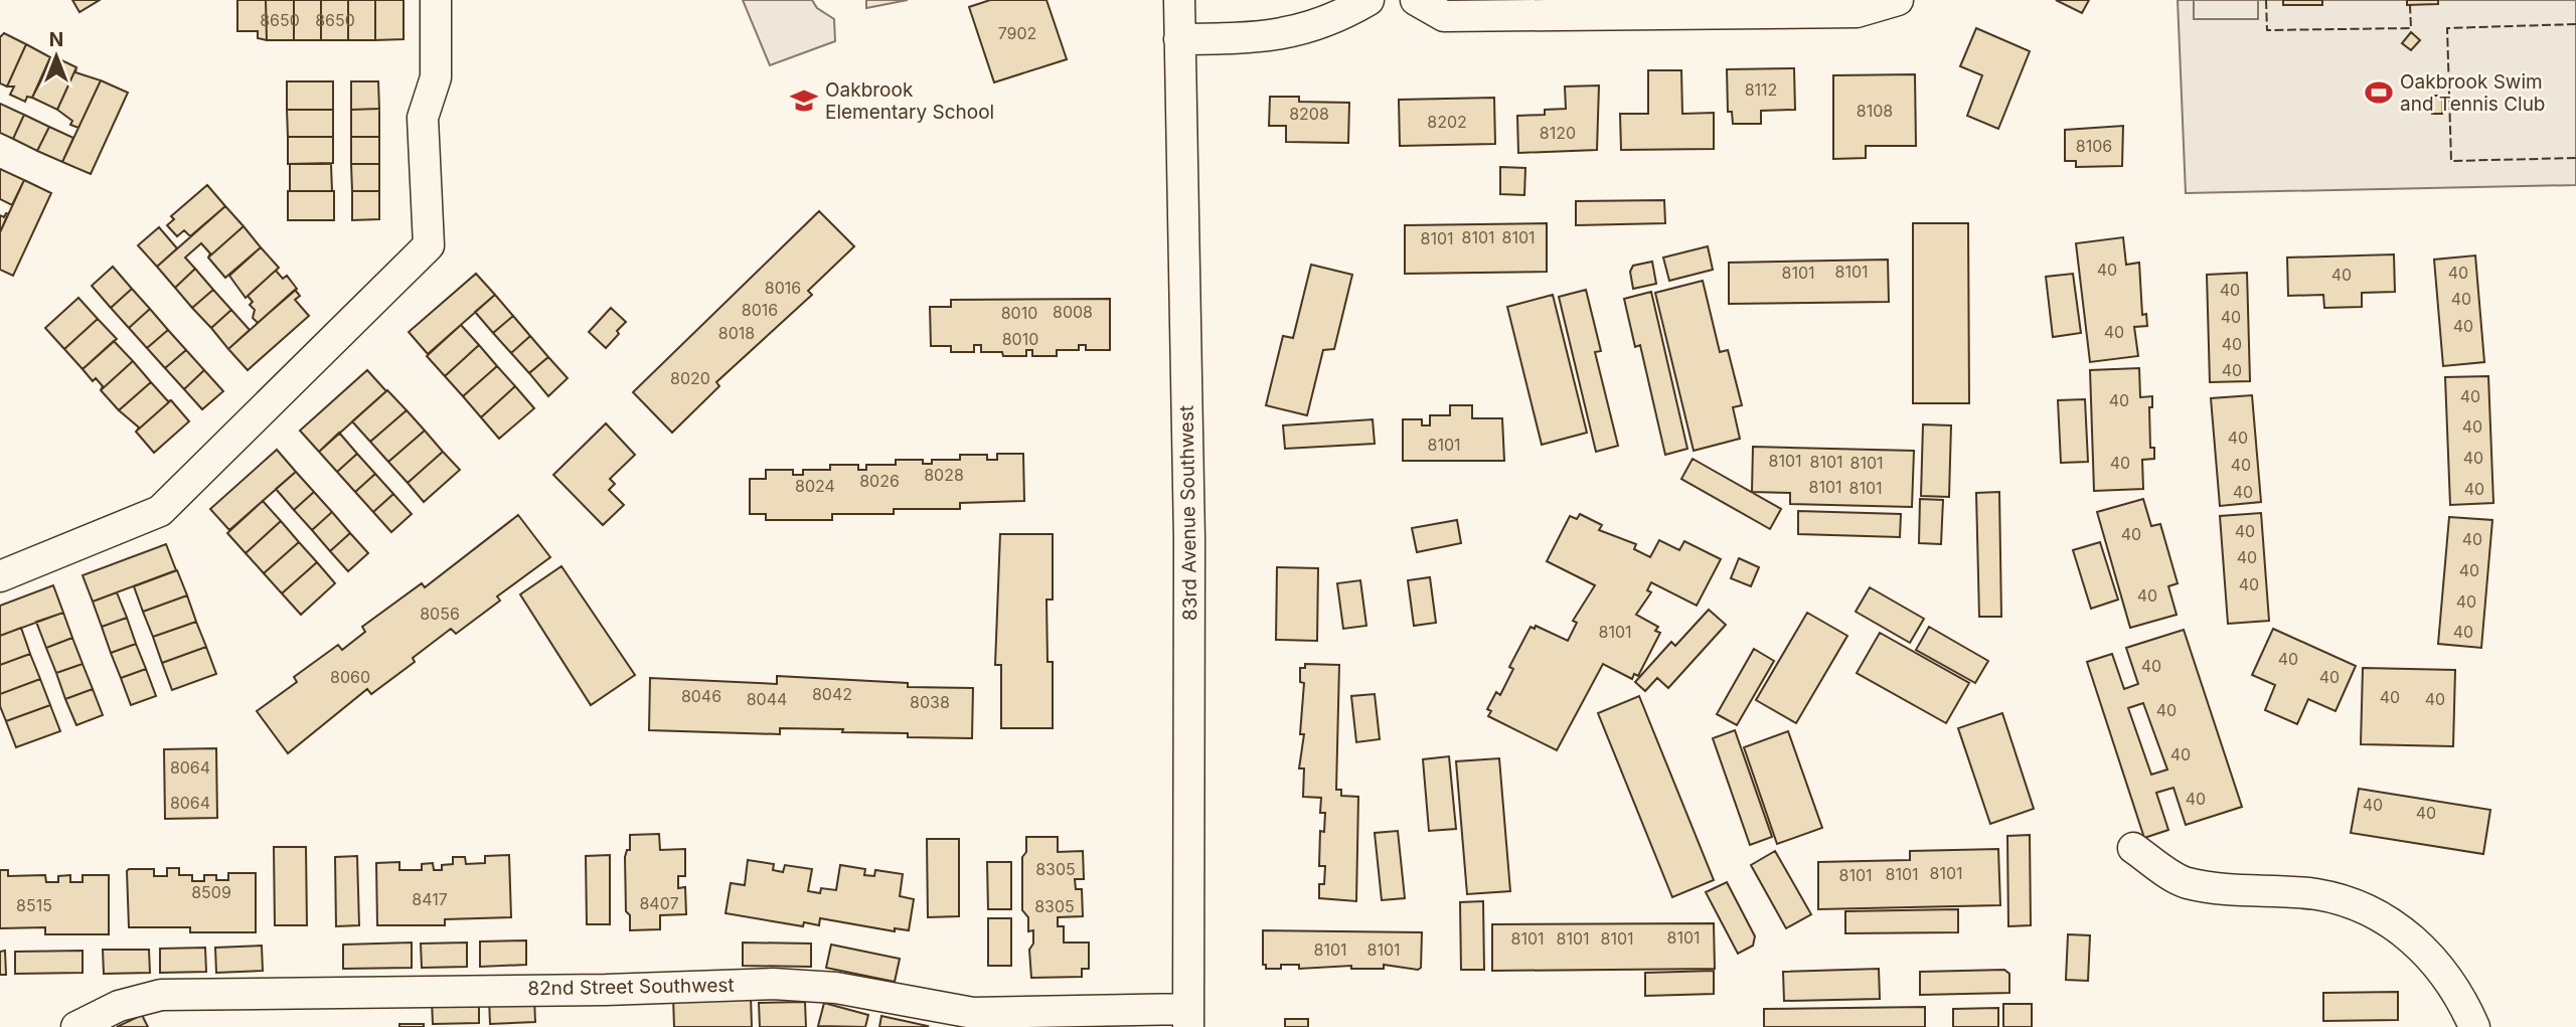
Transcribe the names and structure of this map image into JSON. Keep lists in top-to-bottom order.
{
  "streets": {
    "street": ["83rd Avenue Southwest", "82nd Street Southwest"]
  },
  "crossings": [
    ["83rd Avenue Southwest", "82nd Street Southwest"]
  ],
  "places": {
    "sports": ["Oakbrook Swim and Tennis Club"],
    "school or university": ["Oakbrook Elementary School"]
  },
  "house_numbers": [
    "8650",
    "8650",
    "7902",
    "8112",
    "8108",
    "8208",
    "8202",
    "8120",
    "8106",
    "8101",
    "8101",
    "8101",
    "40",
    "8101",
    "8101",
    "40",
    "40",
    "8016",
    "40",
    "40",
    "8016",
    "8008",
    "8010",
    "40",
    "40",
    "40",
    "8018",
    "8010",
    "40",
    "40",
    "8020",
    "40",
    "40",
    "40",
    "40",
    "8101",
    "40",
    "8101",
    "8101",
    "8101",
    "40",
    "40",
    "8028",
    "8026",
    "8024",
    "8101",
    "8101",
    "40",
    "40",
    "40",
    "40",
    "40",
    "40",
    "40",
    "40",
    "40",
    "40",
    "8056",
    "8101",
    "40",
    "40",
    "40",
    "8060",
    "40",
    "8042",
    "8046",
    "40",
    "8044",
    "40",
    "8038",
    "40",
    "40",
    "8064",
    "40",
    "8064",
    "40",
    "40",
    "8305",
    "8101",
    "8101",
    "8101",
    "8509",
    "8417",
    "8407",
    "8515",
    "8305",
    "8101",
    "8101",
    "8101",
    "8101",
    "8101",
    "8101"
  ],
  "north": "top"
}
